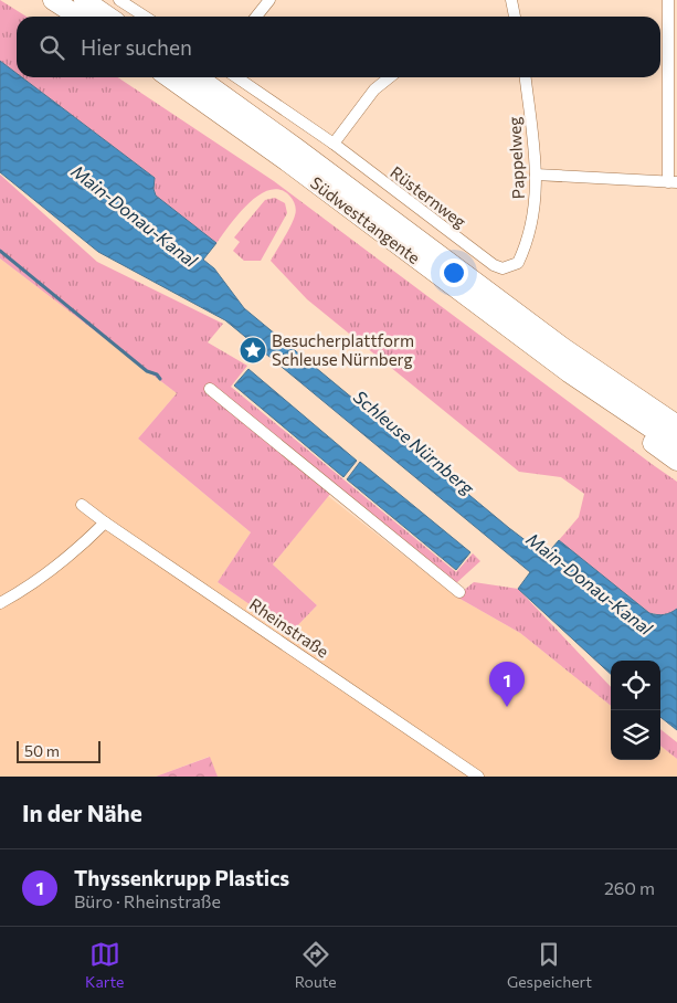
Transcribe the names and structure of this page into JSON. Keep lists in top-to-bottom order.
{
  "streets": {
    "highway": ["Südwesttangente"],
    "street": ["Pappelweg", "Rüsternweg", "Rheinstraße"]
  },
  "crossings": [
    ["Pappelweg", "Rüsternweg"]
  ],
  "water": ["Main-Donau-Kanal", "Schleuse Nürnberg"],
  "places": {
    "place": ["Besucherplattform Schleuse Nürnberg"]
  },
  "scale_bar": "50 m",
  "page": {
    "search": "Hier suchen",
    "pins": "1",
    "scale": "50 m",
    "heading": "In der Nähe",
    "list": [
      {
        "mark": "1",
        "name": "Thyssenkrupp Plastics",
        "note": "Büro · Rheinstraße",
        "value": "260 m"
      }
    ],
    "nav": ["Karte", "Route", "Gespeichert"]
  }
}
